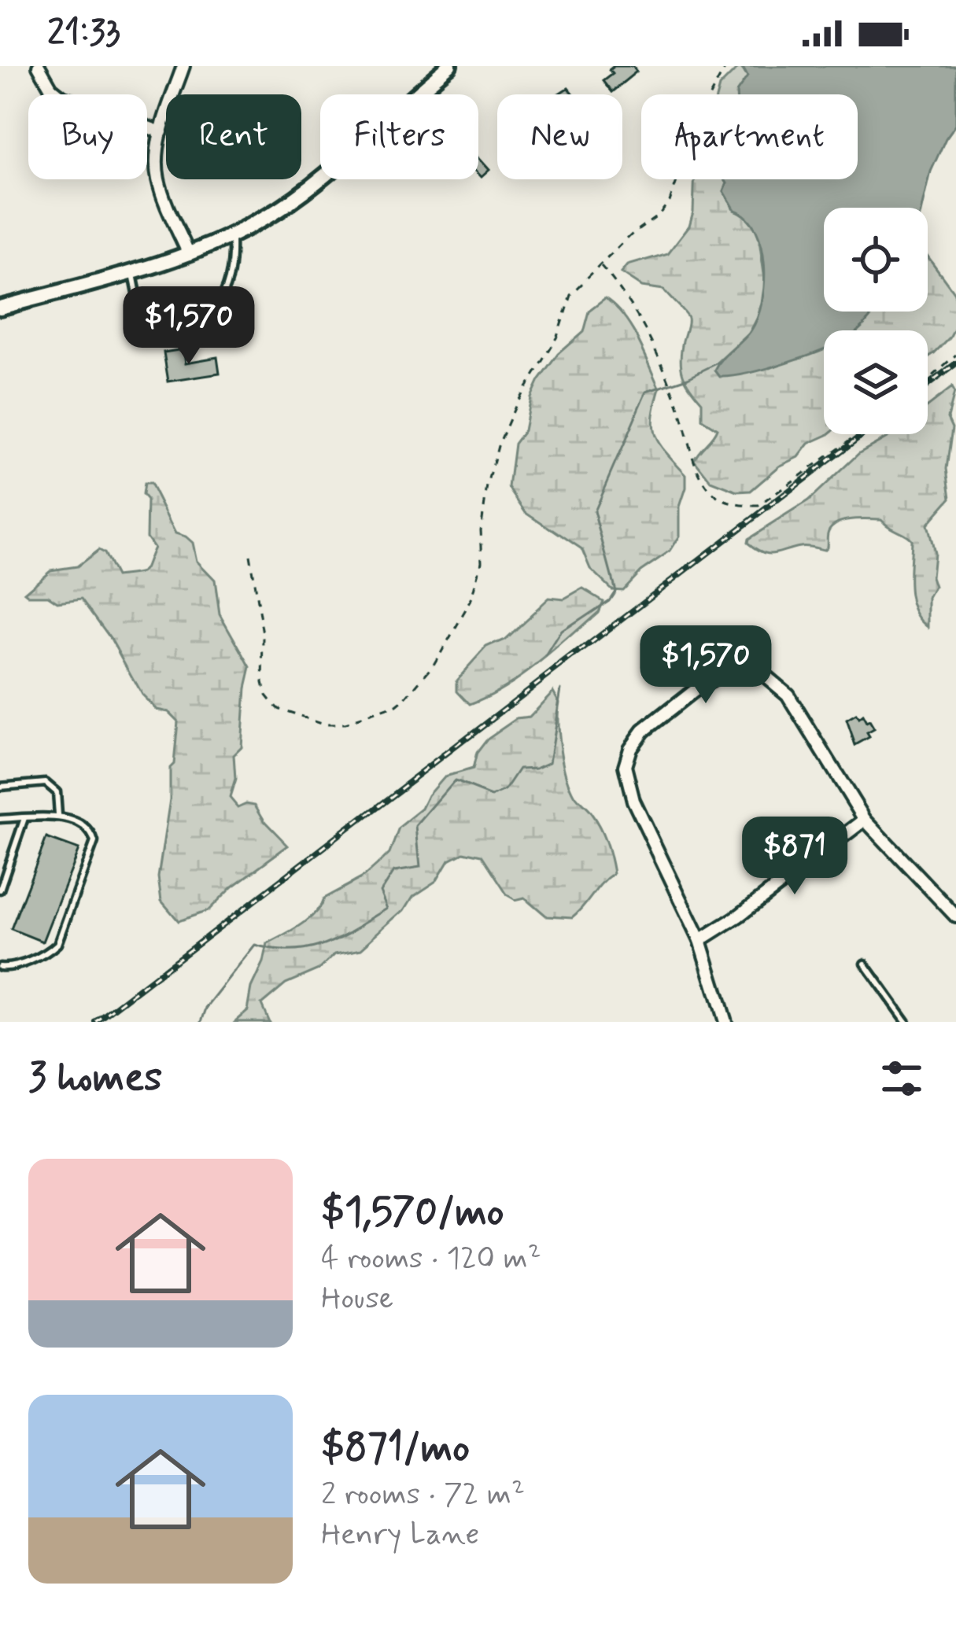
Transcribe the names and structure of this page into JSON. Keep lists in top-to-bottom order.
{
  "page": {
    "status": "21:33",
    "chip": [
      "Buy",
      "Rent",
      "Filters",
      "New",
      "Apartment"
    ],
    "price": ["$1,570", "$1,570", "$871"],
    "heading": "3 homes",
    "list": [
      {
        "name": "$1,570/mo",
        "note": "4 rooms · 120 m² · House"
      },
      {
        "name": "$871/mo",
        "note": "2 rooms · 72 m² · Henry Lane"
      }
    ]
  }
}
